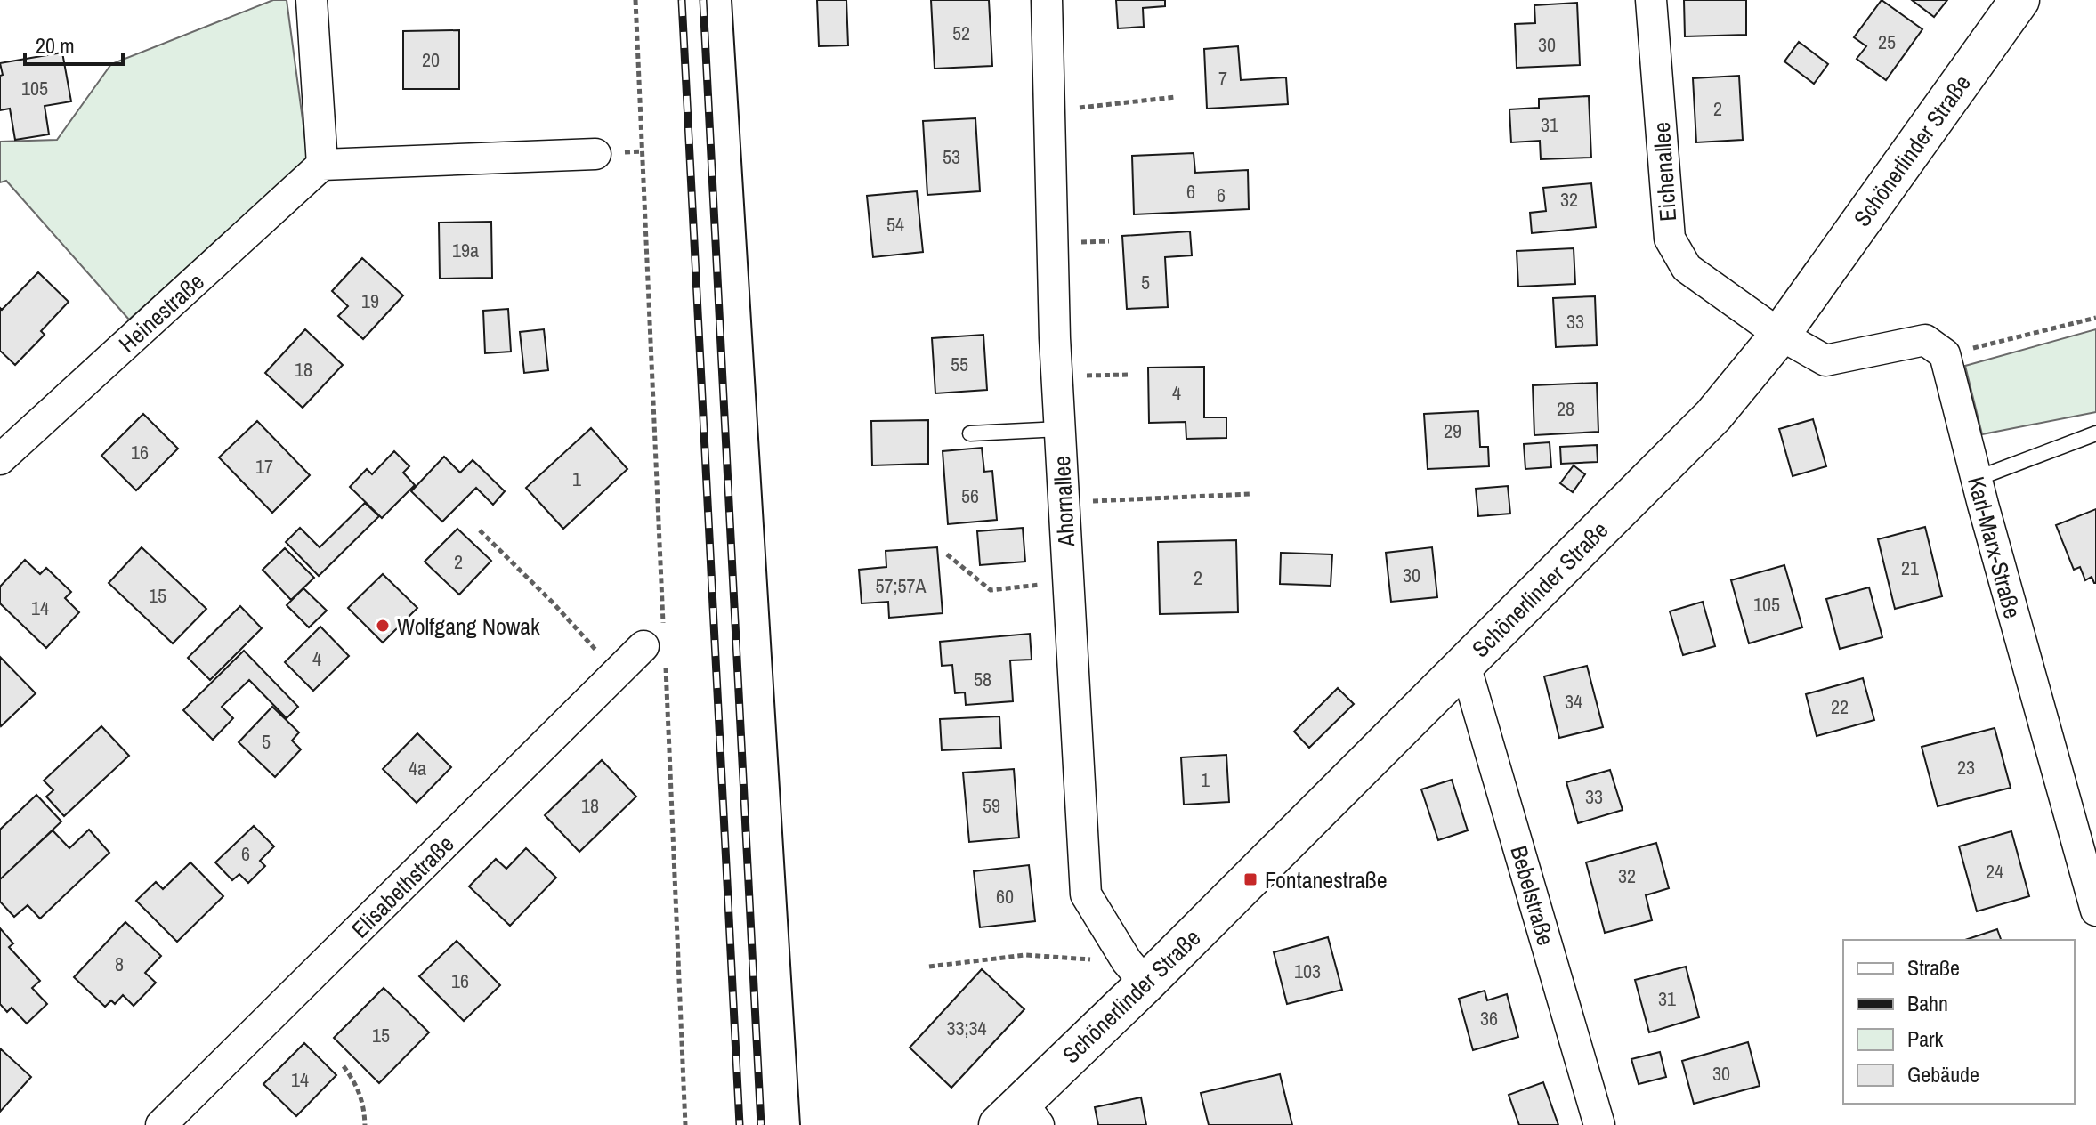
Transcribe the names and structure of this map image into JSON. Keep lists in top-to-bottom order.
{
  "streets": {
    "street": [
      "Schönerlinder Straße",
      "Eichenallee",
      "Heinestraße",
      "Ahornallee",
      "Karl-Marx-Straße",
      "Elisabethstraße",
      "Bebelstraße"
    ]
  },
  "crossings": [
    ["Schönerlinder Straße", "Eichenallee"],
    ["Schönerlinder Straße", "Ahornallee"],
    ["Schönerlinder Straße", "Bebelstraße"]
  ],
  "places": {
    "other": ["Wolfgang Nowak"],
    "transit": ["Fontanestraße"]
  },
  "house_numbers": [
    "52",
    "25",
    "30",
    "20",
    "7",
    "105",
    "2",
    "31",
    "53",
    "6",
    "6",
    "32",
    "54",
    "19a",
    "5",
    "19",
    "33",
    "55",
    "18",
    "4",
    "28",
    "29",
    "16",
    "17",
    "1",
    "56",
    "2",
    "21",
    "30",
    "2",
    "57;57A",
    "15",
    "105",
    "14",
    "4",
    "58",
    "34",
    "22",
    "5",
    "23",
    "4a",
    "1",
    "33",
    "18",
    "59",
    "6",
    "24",
    "32",
    "60",
    "8",
    "103",
    "16",
    "31",
    "36",
    "33;34",
    "15",
    "30",
    "14"
  ],
  "legend": [
    "Straße",
    "Bahn",
    "Park",
    "Gebäude"
  ],
  "scale_bar": "20 m"
}
